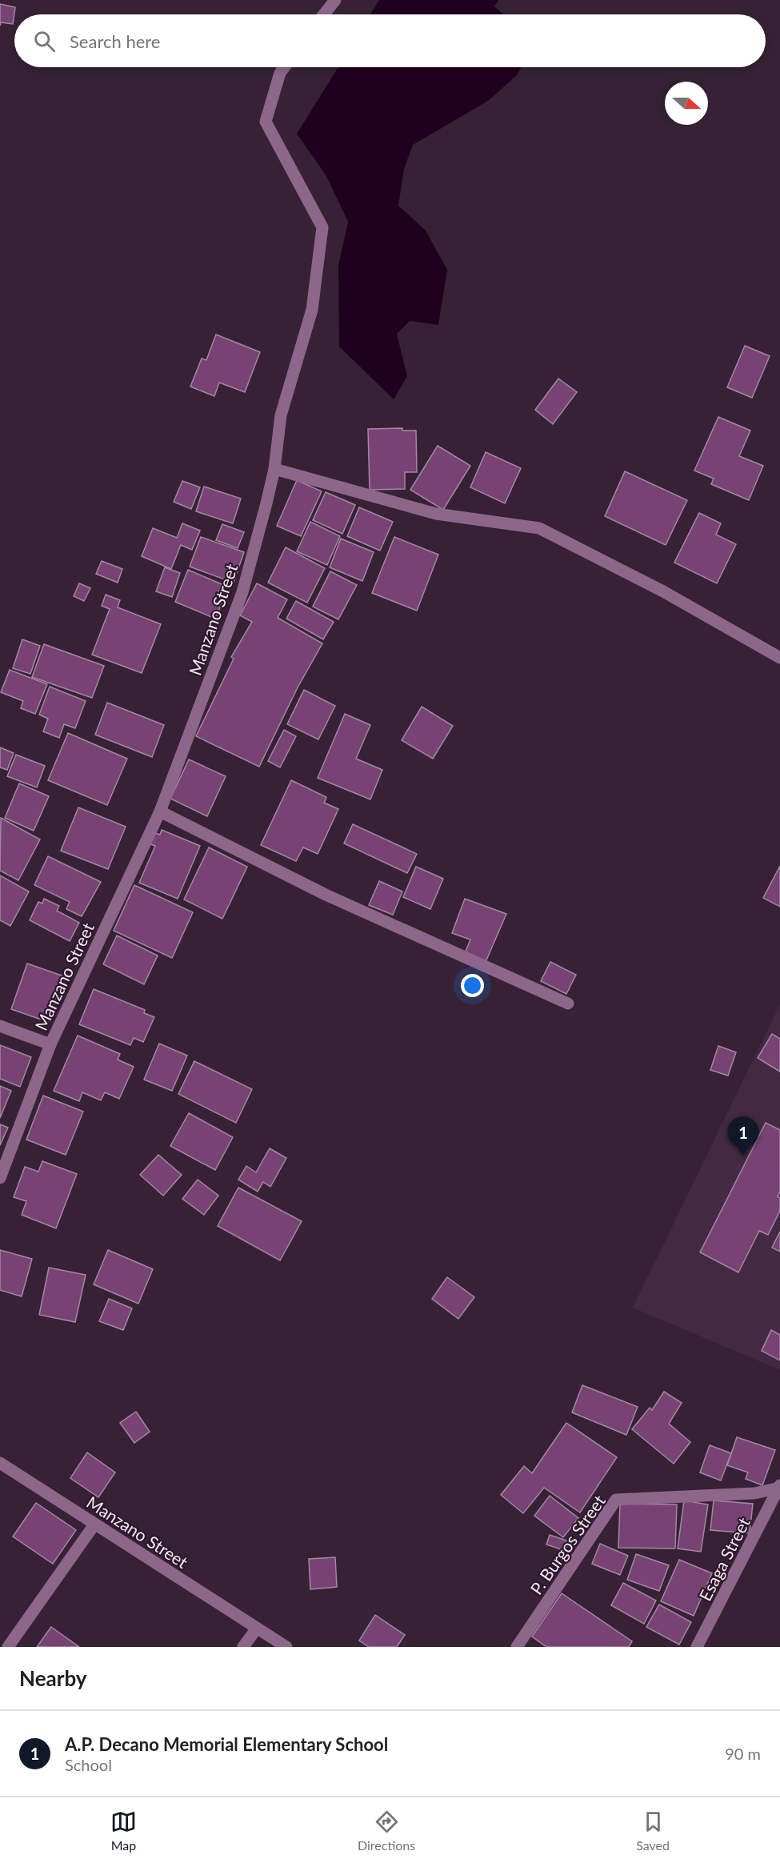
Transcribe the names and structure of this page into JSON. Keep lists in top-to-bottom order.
{
  "streets": {
    "street": ["Manzano Street", "P. Burgos Street", "Esaga Street"]
  },
  "crossings": [
    ["P. Burgos Street", "Esaga Street"]
  ],
  "north": "right",
  "page": {
    "search": "Search here",
    "pins": "1",
    "heading": "Nearby",
    "list": [
      {
        "mark": "1",
        "name": "A.P. Decano Memorial Elementary School",
        "note": "School",
        "value": "90 m"
      }
    ],
    "nav": ["Map", "Directions", "Saved"]
  }
}
